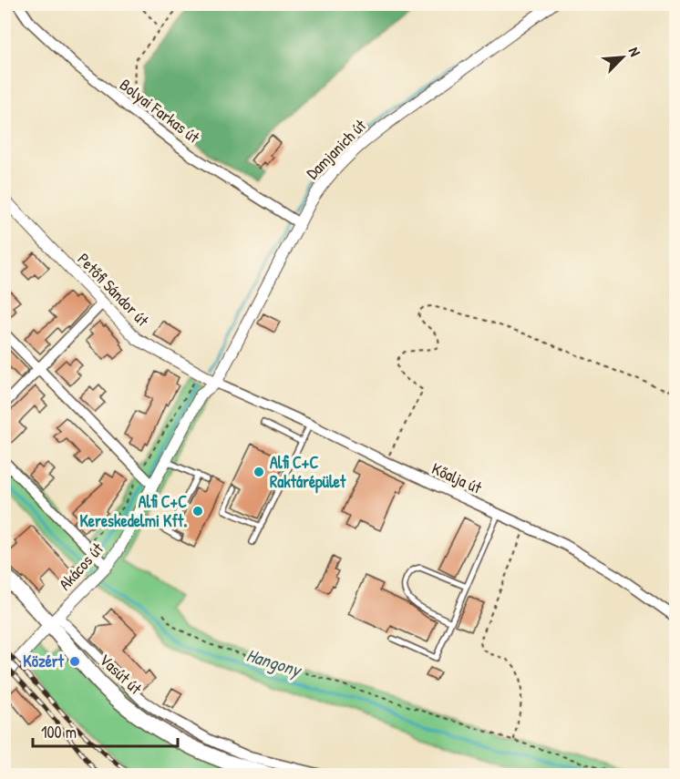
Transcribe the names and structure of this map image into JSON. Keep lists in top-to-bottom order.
{
  "streets": {
    "main road": ["Vasút út"],
    "street": [
      "Bolyai Farkas út",
      "Damjanich út",
      "Petőfi Sándor út",
      "Kőalja út",
      "Akácos út"
    ]
  },
  "crossings": [
    ["Bolyai Farkas út", "Damjanich út"],
    ["Damjanich út", "Petőfi Sándor út"],
    ["Damjanich út", "Kőalja út"],
    ["Damjanich út", "Akácos út"],
    ["Petőfi Sándor út", "Kőalja út"],
    ["Petőfi Sándor út", "Akácos út"],
    ["Kőalja út", "Akácos út"],
    ["Akácos út", "Vasút út"]
  ],
  "water": ["Hangony"],
  "places": ["Alfi C+C Raktárépület", "Alfi C+C Kereskedelmi Kft.", "Közért"],
  "scale_bar": "100 m",
  "north": "top right"
}
